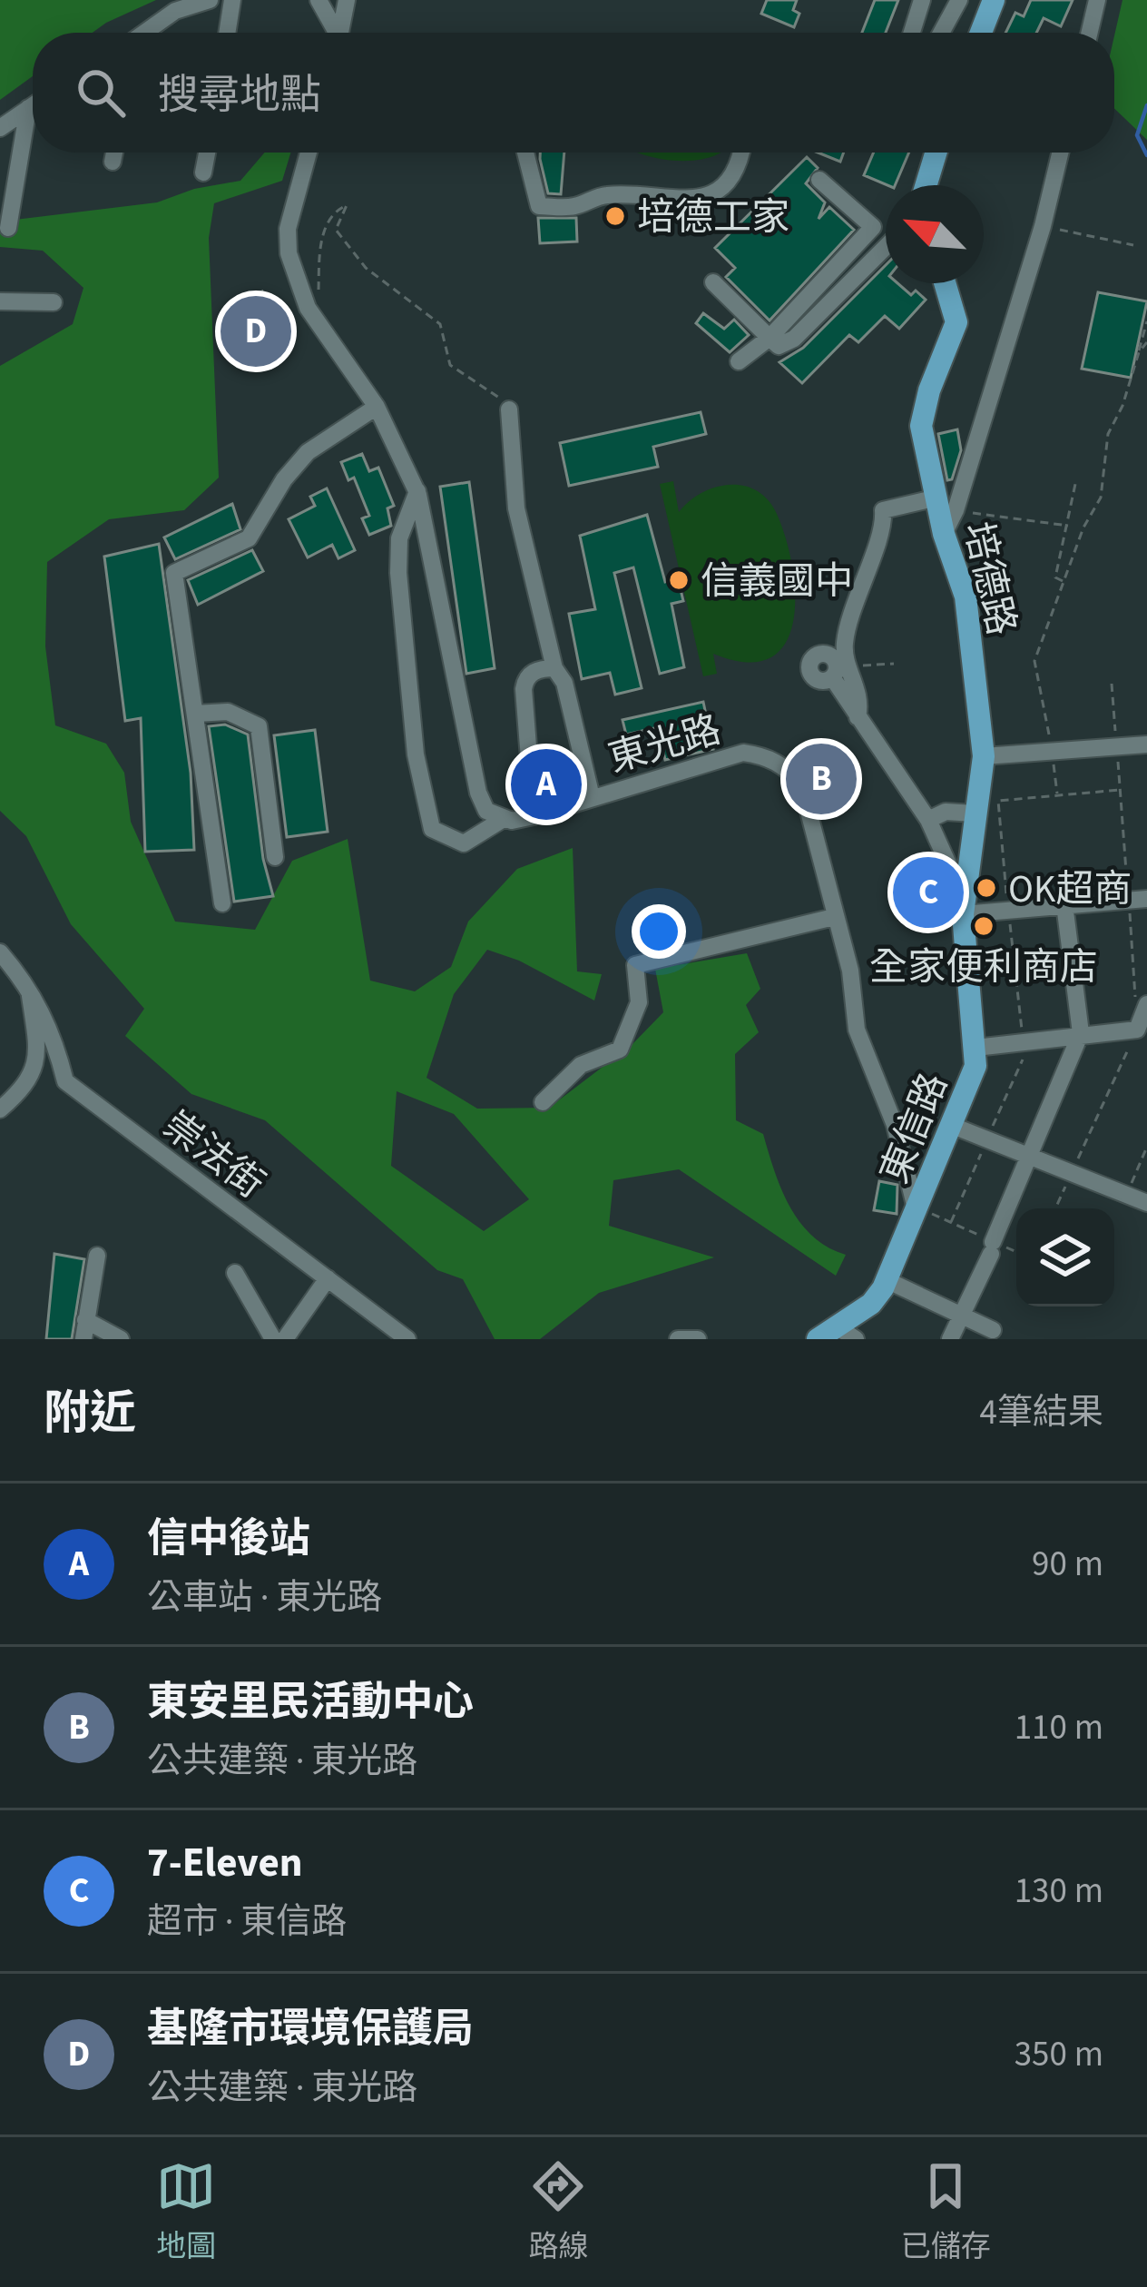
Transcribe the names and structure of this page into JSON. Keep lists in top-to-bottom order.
{
  "streets": {
    "main road": ["培德路", "東信路"],
    "street": ["東光路", "崇法街"]
  },
  "crossings": [
    ["培德路", "東信路"],
    ["東光路", "東信路"]
  ],
  "places": [
    "培德工家",
    "信義國中",
    "OK超商",
    "全家便利商店"
  ],
  "north": "top left",
  "page": {
    "search": "搜尋地點",
    "pins": [
      "D",
      "B",
      "A",
      "C"
    ],
    "heading": ["附近", "4筆結果"],
    "list": [
      {
        "mark": "A",
        "name": "信中後站",
        "note": "公車站 · 東光路",
        "value": "90 m"
      },
      {
        "mark": "B",
        "name": "東安里民活動中心",
        "note": "公共建築 · 東光路",
        "value": "110 m"
      },
      {
        "mark": "C",
        "name": "7-Eleven",
        "note": "超市 · 東信路",
        "value": "130 m"
      },
      {
        "mark": "D",
        "name": "基隆市環境保護局",
        "note": "公共建築 · 東光路",
        "value": "350 m"
      }
    ],
    "nav": ["地圖", "路線", "已儲存"]
  }
}
